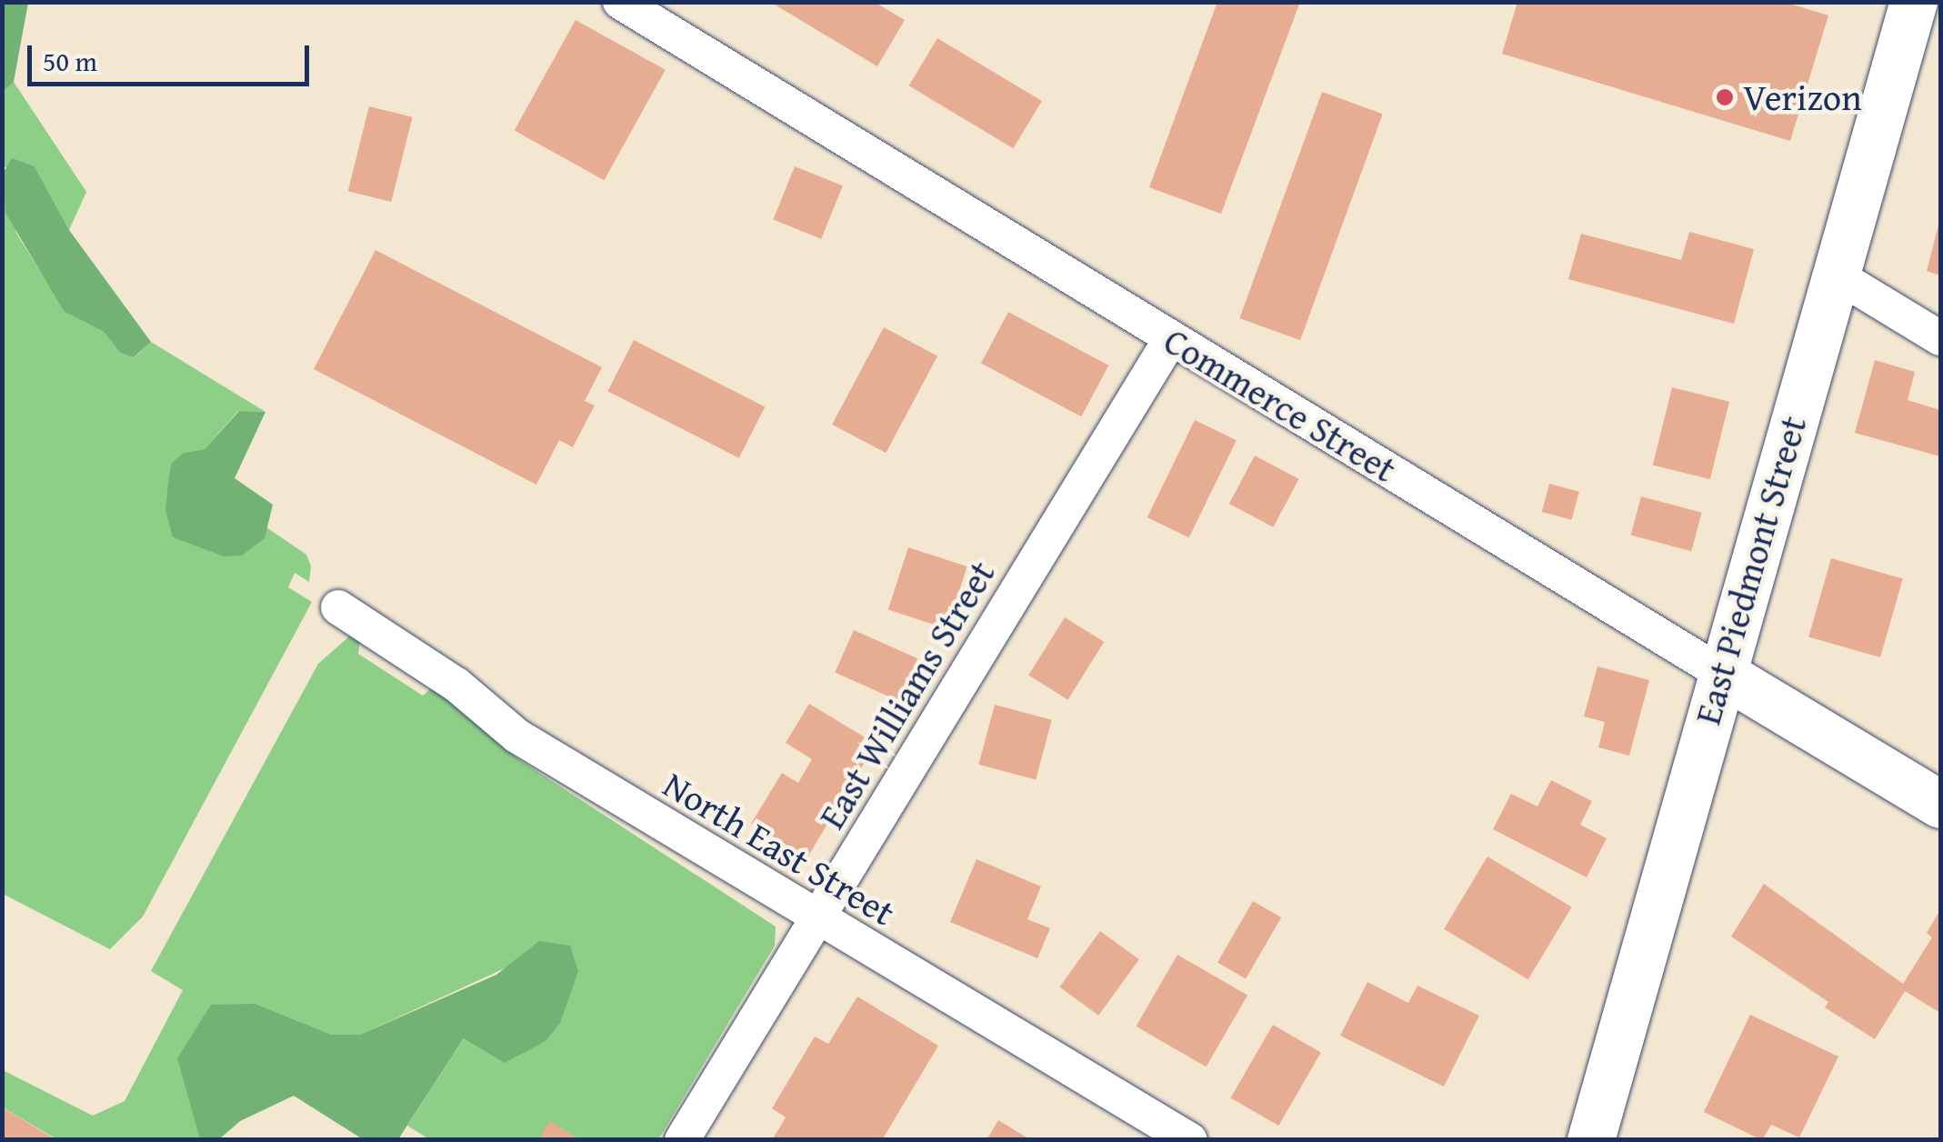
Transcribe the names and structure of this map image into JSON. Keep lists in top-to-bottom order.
{
  "streets": {
    "street": [
      "Commerce Street",
      "East Piedmont Street",
      "East Williams Street",
      "North East Street"
    ]
  },
  "crossings": [
    ["Commerce Street", "East Piedmont Street"],
    ["Commerce Street", "East Williams Street"],
    ["East Williams Street", "North East Street"]
  ],
  "places": ["Verizon"],
  "scale_bar": "50 m"
}
